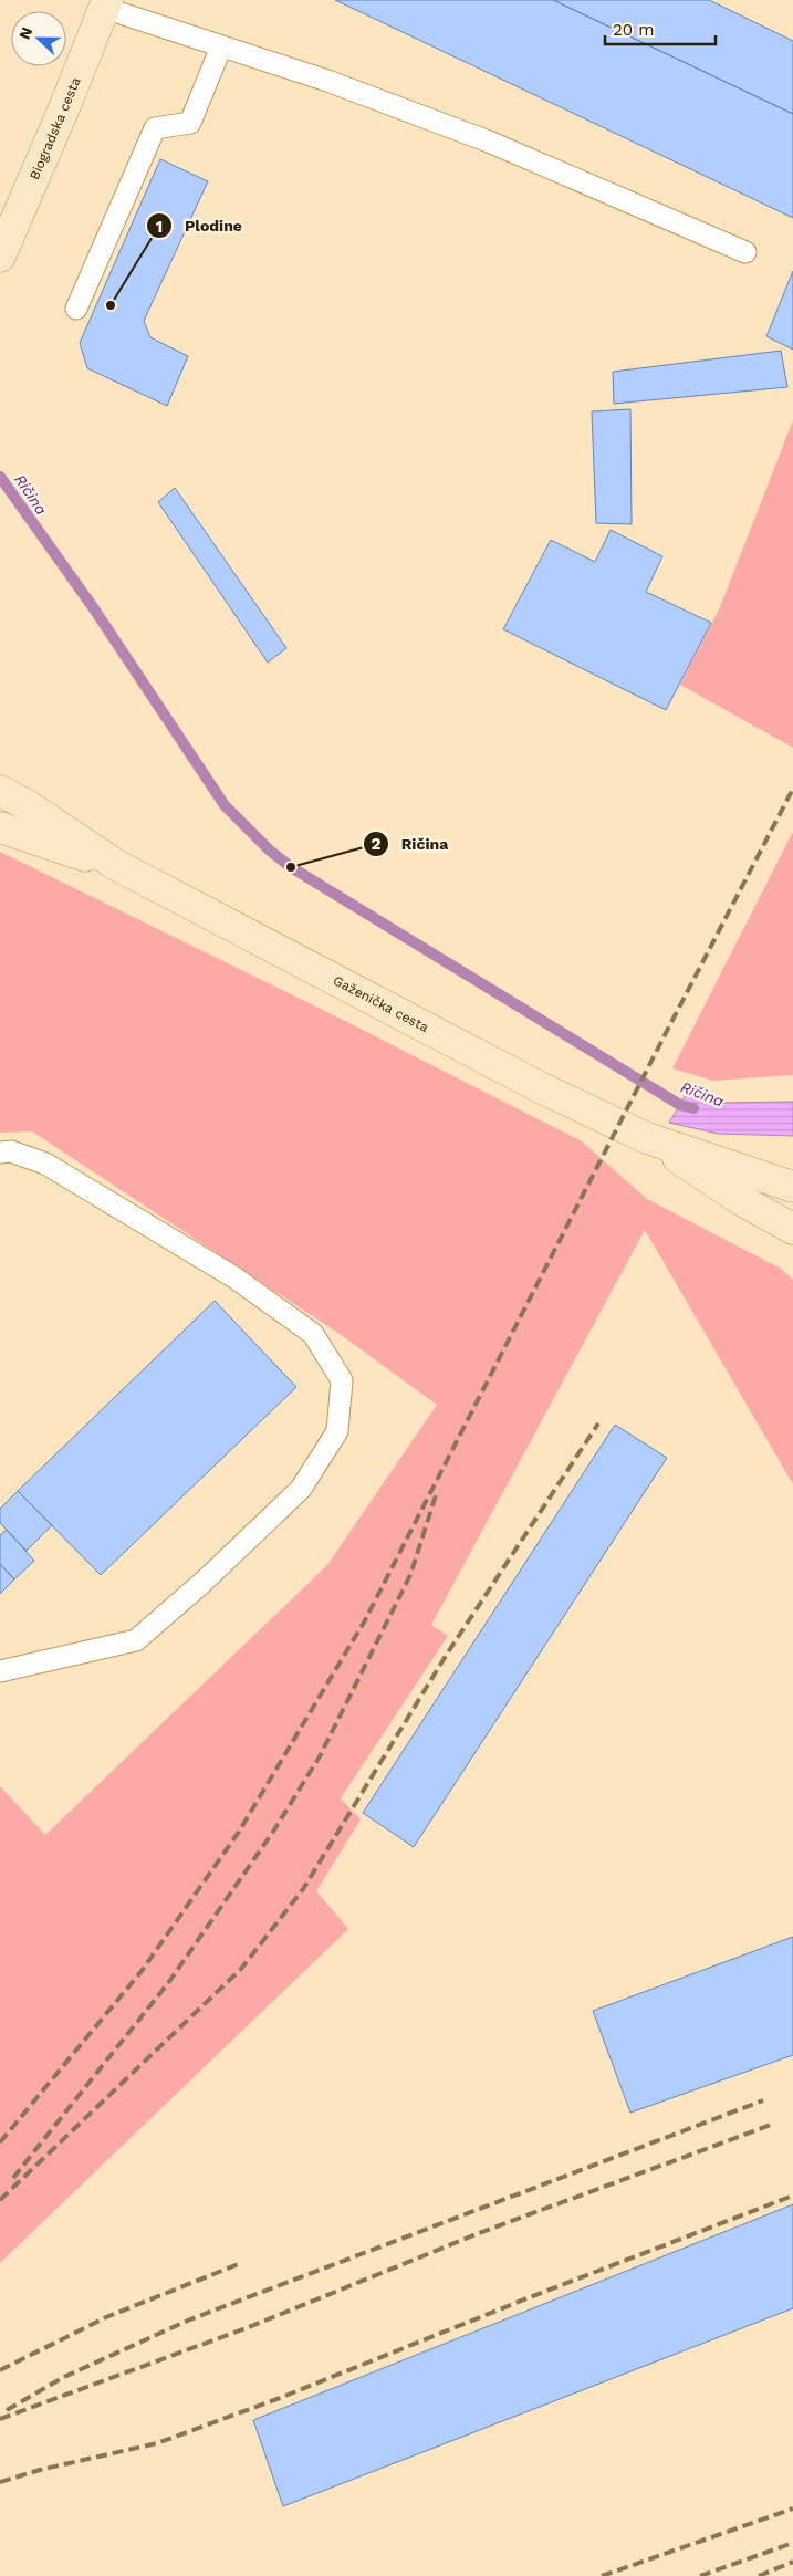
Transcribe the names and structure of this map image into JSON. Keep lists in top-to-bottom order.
{
  "streets": {
    "main road": ["Biogradska cesta", "Gaženička cesta"]
  },
  "water": ["Ričina"],
  "places": ["Plodine", "Ričina"],
  "scale_bar": "20 m",
  "north": "left"
}
